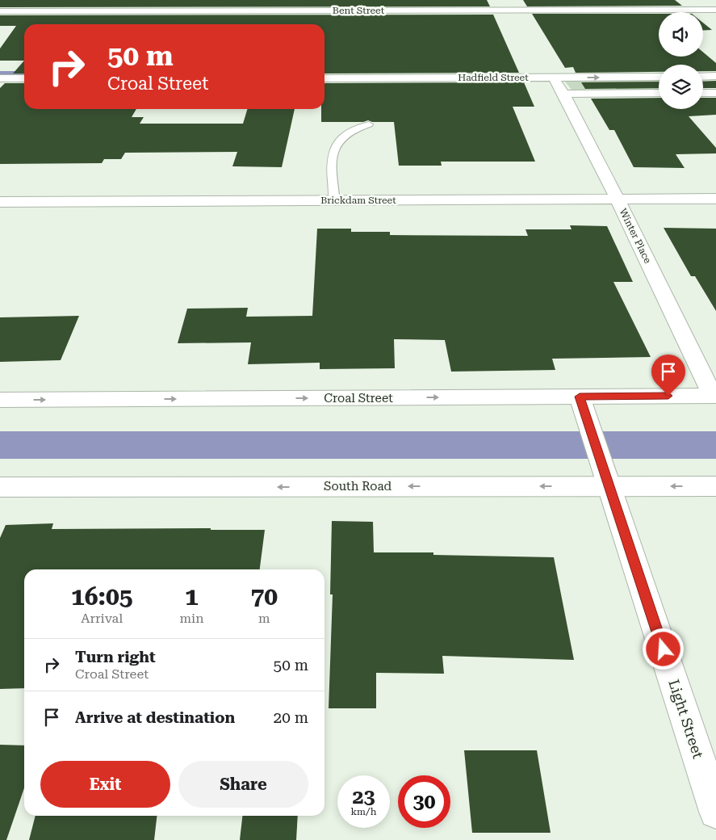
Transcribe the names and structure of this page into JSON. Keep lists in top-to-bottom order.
{
  "streets": {
    "street": [
      "Bent Street",
      "Hadfield Street",
      "Brickdam Street",
      "Winter Place",
      "Croal Street",
      "South Road",
      "Light Street"
    ]
  },
  "crossings": [
    ["Hadfield Street", "Winter Place"],
    ["Brickdam Street", "Winter Place"],
    ["Winter Place", "Croal Street"],
    ["Croal Street", "Light Street"],
    ["South Road", "Light Street"]
  ],
  "one_way": ["Croal Street", "South Road"],
  "page": {
    "turn": ["50 m", "Croal Street"],
    "eta": [
      "16:05",
      "Arrival",
      "1",
      "min",
      "70",
      "m"
    ],
    "list": [
      {
        "name": "Turn right",
        "note": "Croal Street",
        "value": "50 m"
      },
      {
        "name": "Arrive at destination",
        "value": "20 m"
      }
    ],
    "buttons": ["Exit", "Share"],
    "speed": "23 km/h",
    "limit": "30"
  }
}
